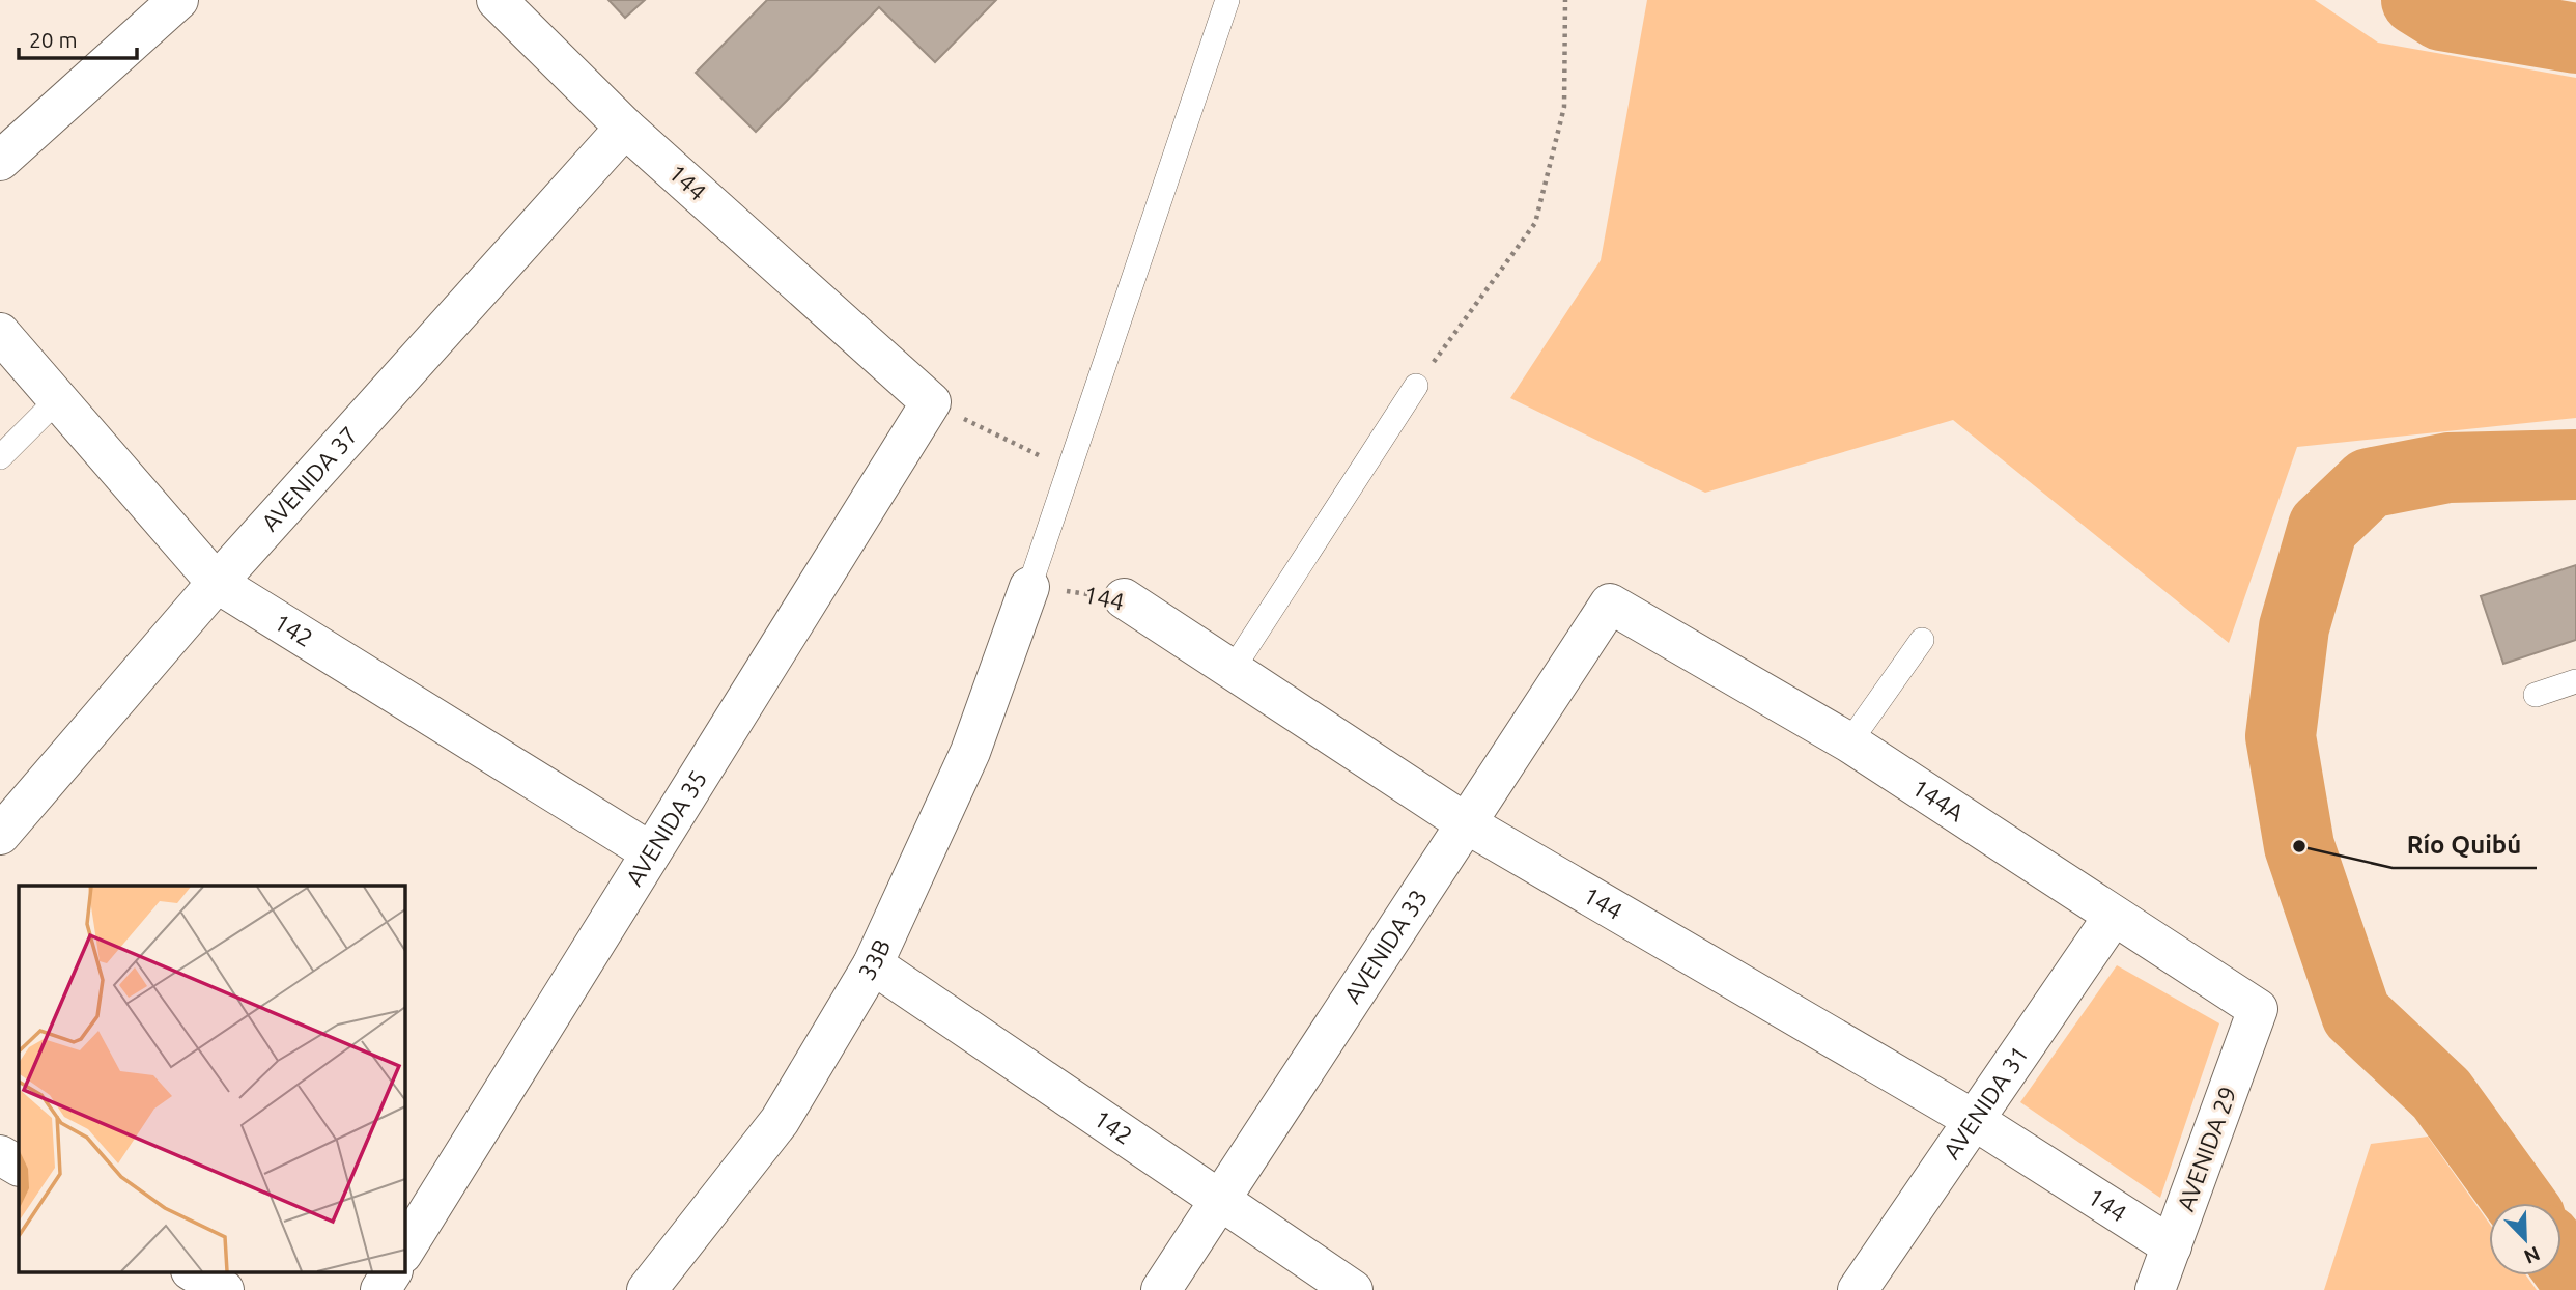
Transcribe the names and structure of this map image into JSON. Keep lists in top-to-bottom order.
{
  "streets": {
    "street": [
      "144",
      "AVENIDA 37",
      "142",
      "144A",
      "AVENIDA 35",
      "AVENIDA 33",
      "33B",
      "AVENIDA 31",
      "AVENIDA 29"
    ]
  },
  "crossings": [
    ["144", "AVENIDA 37"],
    ["144", "AVENIDA 35"],
    ["144", "AVENIDA 33"],
    ["144", "33B"],
    ["144", "AVENIDA 31"],
    ["144", "AVENIDA 29"],
    ["AVENIDA 37", "142"],
    ["142", "AVENIDA 35"],
    ["142", "AVENIDA 33"],
    ["142", "33B"],
    ["144A", "AVENIDA 33"],
    ["144A", "AVENIDA 31"],
    ["144A", "AVENIDA 29"]
  ],
  "places": ["Río Quibú"],
  "scale_bar": "20 m",
  "north": "bottom right"
}
